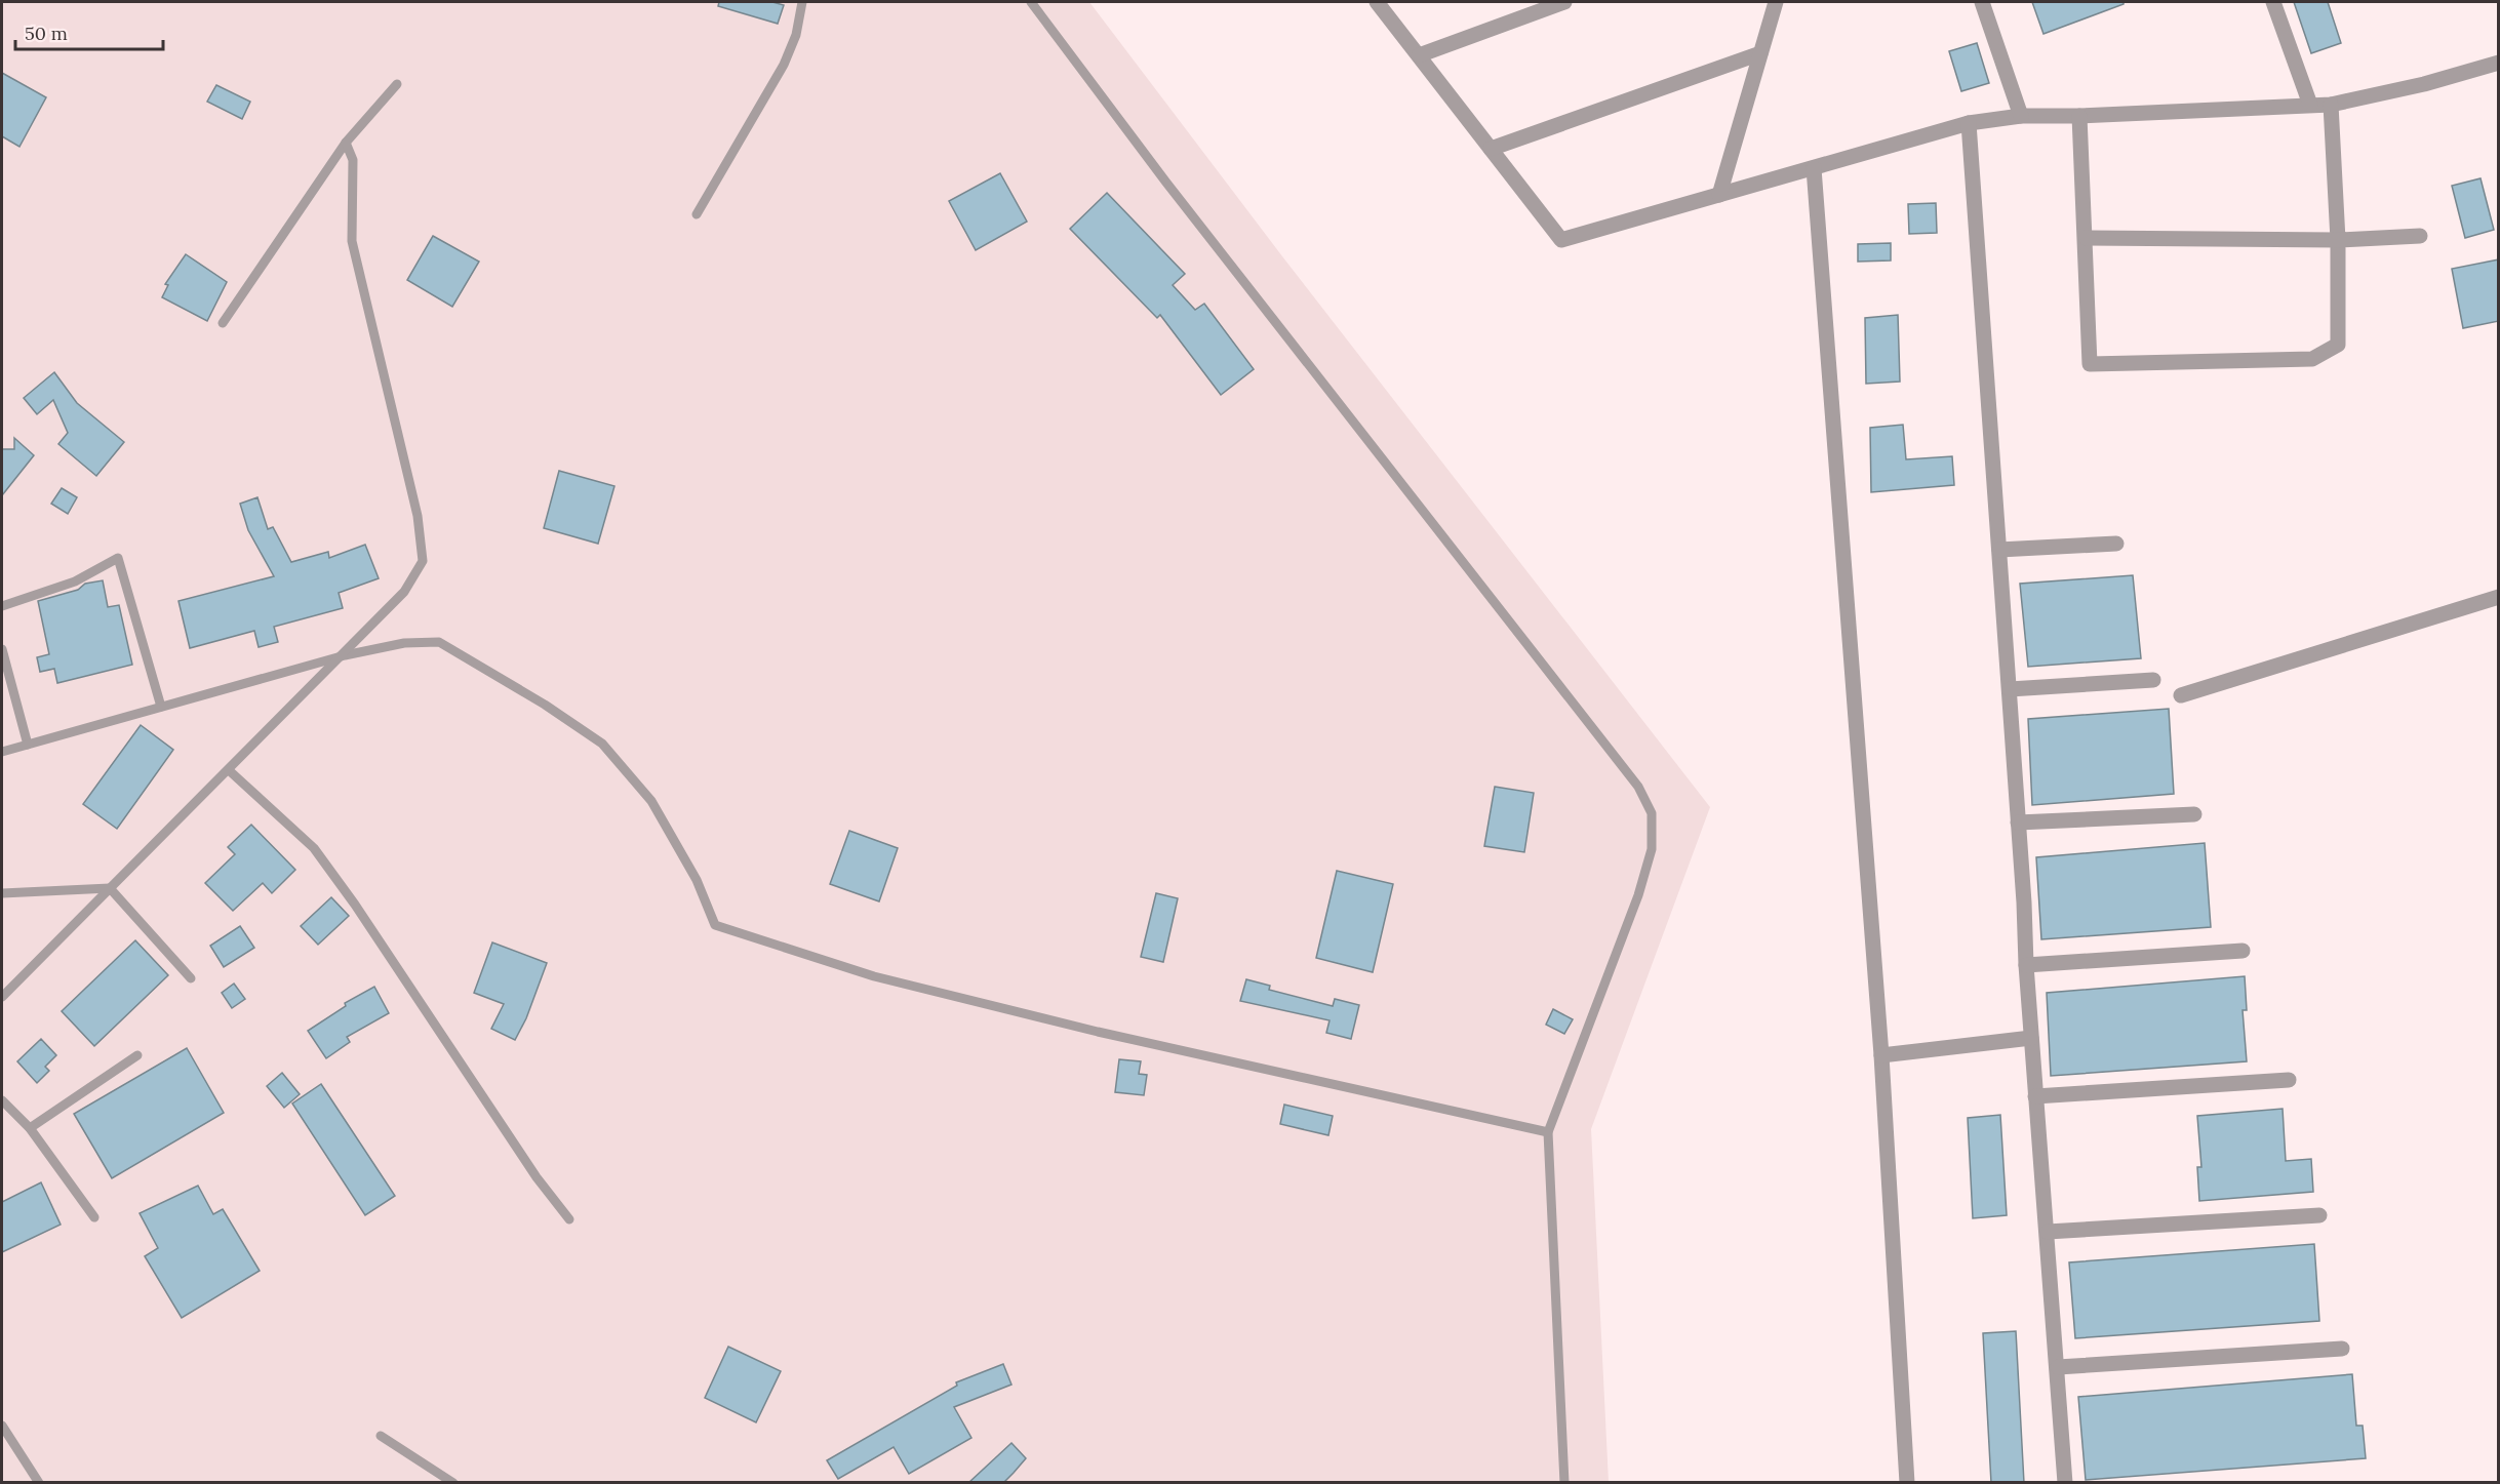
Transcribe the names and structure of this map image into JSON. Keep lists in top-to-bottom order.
{
  "scale_bar": "50 m"
}
